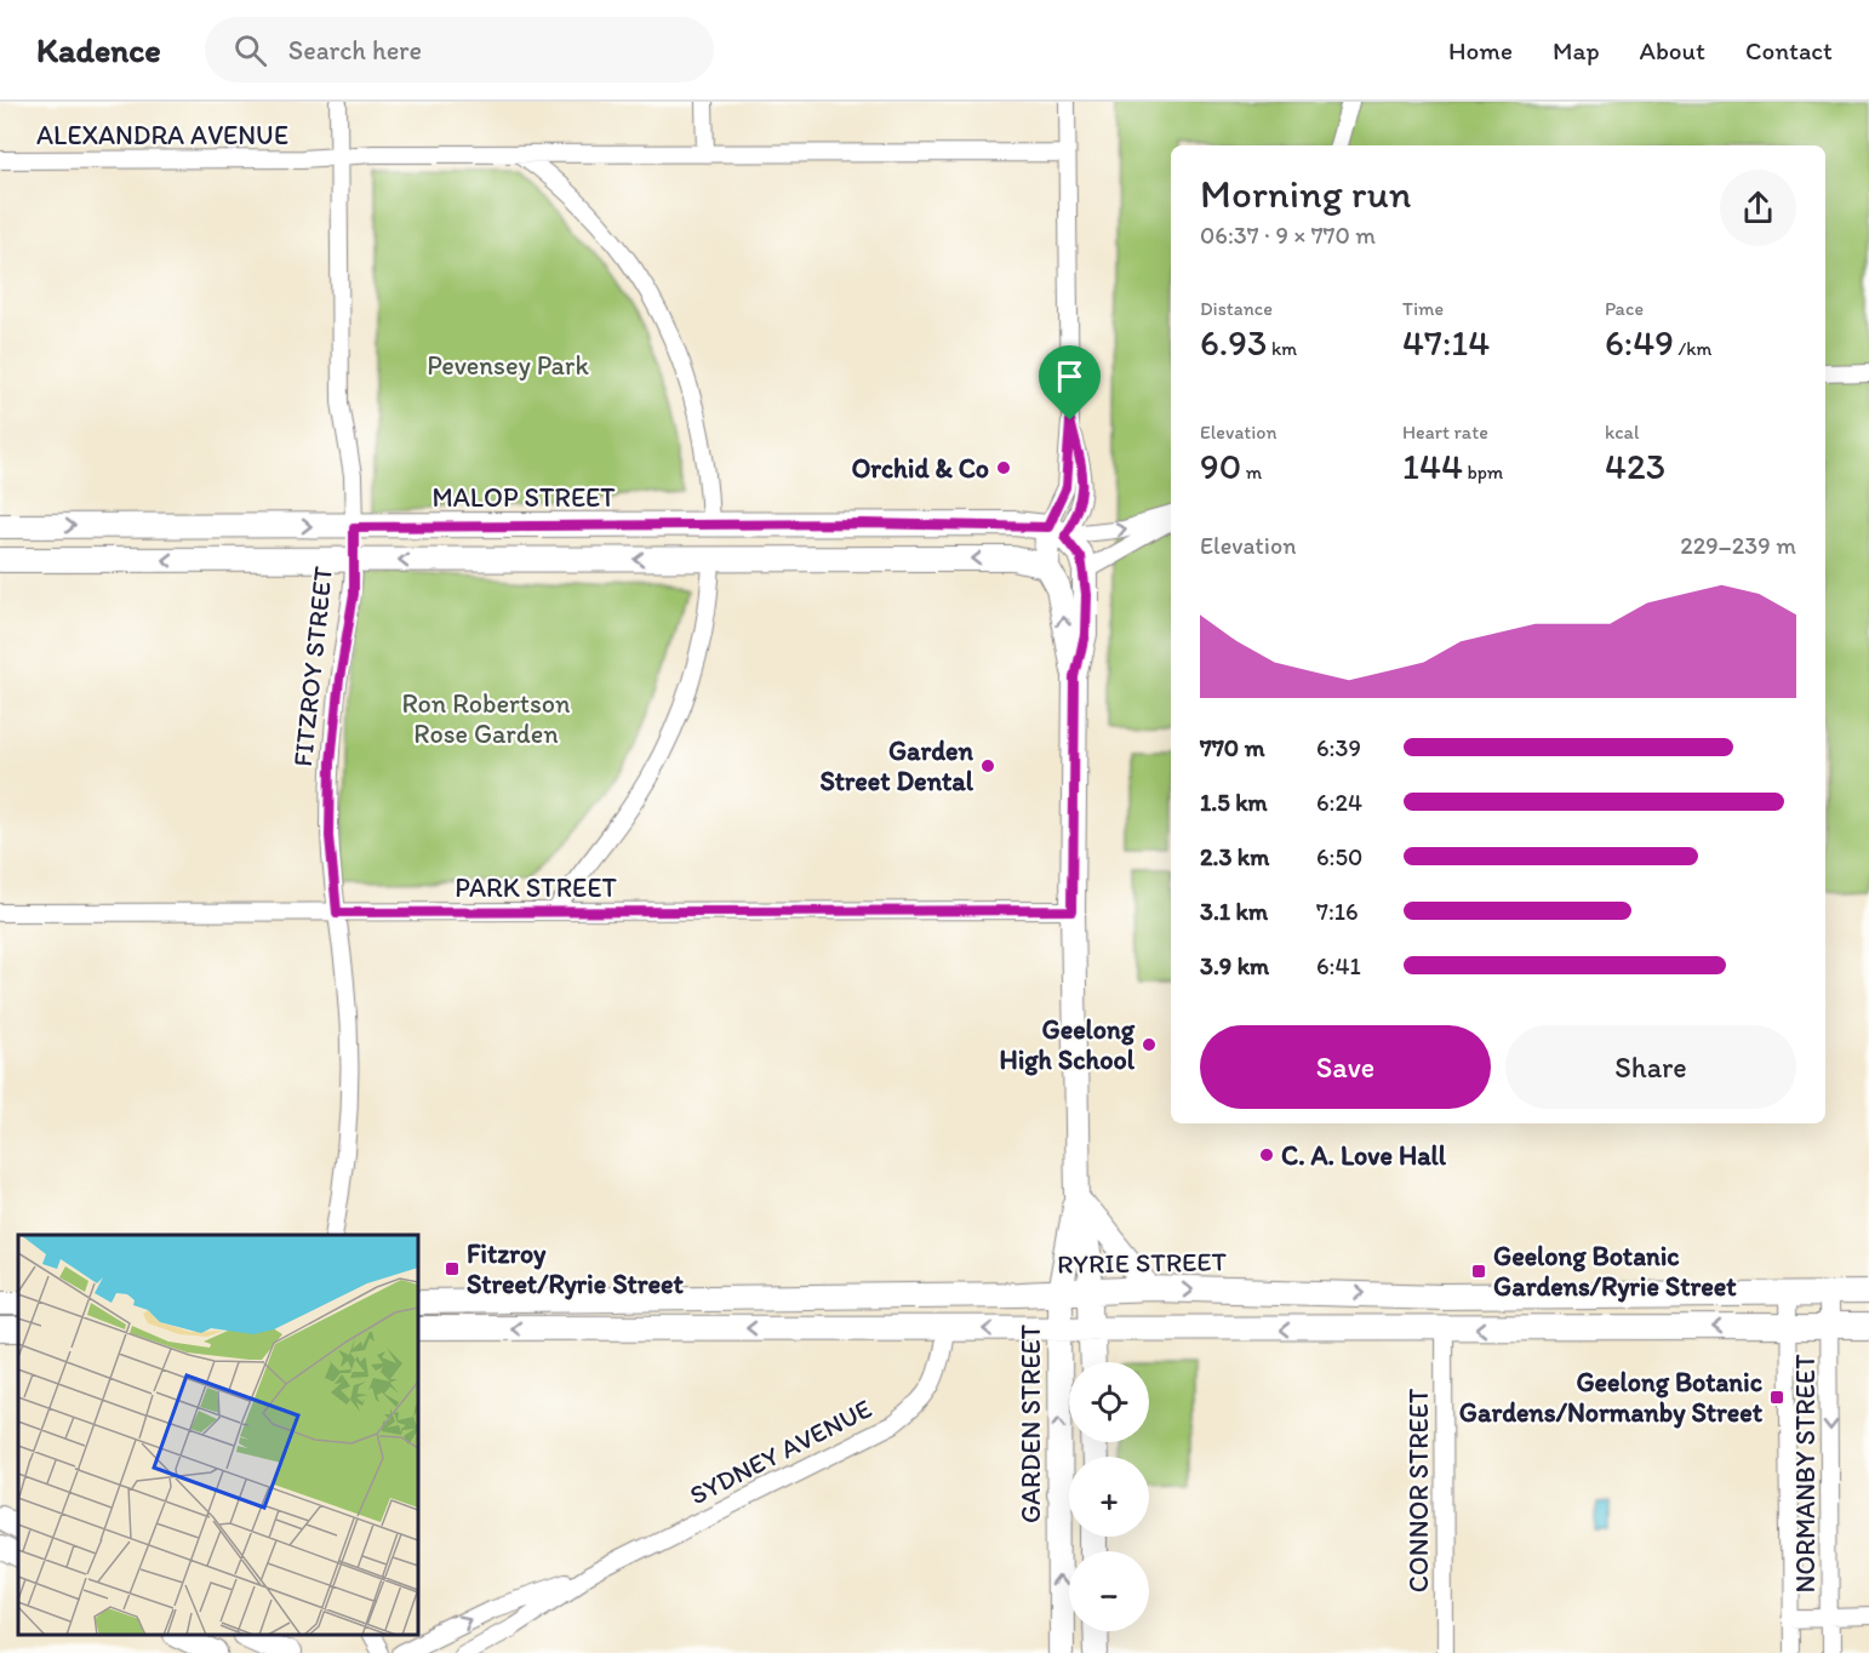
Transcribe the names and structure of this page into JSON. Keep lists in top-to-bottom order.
{
  "streets": {
    "street": [
      "ALEXANDRA AVENUE",
      "MALOP STREET",
      "FITZROY STREET",
      "PARK STREET",
      "RYRIE STREET",
      "GARDEN STREET",
      "SYDNEY AVENUE",
      "NORMANBY STREET",
      "CONNOR STREET"
    ]
  },
  "crossings": [
    ["ALEXANDRA AVENUE", "FITZROY STREET"],
    ["ALEXANDRA AVENUE", "GARDEN STREET"],
    ["MALOP STREET", "FITZROY STREET"],
    ["MALOP STREET", "GARDEN STREET"],
    ["FITZROY STREET", "PARK STREET"],
    ["PARK STREET", "GARDEN STREET"],
    ["RYRIE STREET", "GARDEN STREET"],
    ["RYRIE STREET", "NORMANBY STREET"]
  ],
  "parks": ["Pevensey Park", "Ron Robertson Rose Garden"],
  "places": {
    "other": [
      "Orchid & Co",
      "Garden Street Dental",
      "Geelong High School",
      "C. A. Love Hall"
    ],
    "transit": ["Fitzroy Street/Ryrie Street", "Geelong Botanic Gardens/Ryrie Street", "Geelong Botanic Gardens/Normanby Street"]
  },
  "page": {
    "header": "Kadence",
    "search": "Search here",
    "nav": [
      "Home",
      "Map",
      "About",
      "Contact"
    ],
    "heading": ["Morning run", "06:37 · 9 × 770 m"],
    "stats": [
      ["Distance", "6.93 km"],
      ["Time", "47:14"],
      ["Pace", "6:49 /km"],
      ["Elevation", "90 m"],
      ["Heart rate", "144 bpm"],
      ["kcal", "423"]
    ],
    "chart": ["Elevation", "229–239 m"],
    "list": [
      {
        "name": "770 m",
        "note": "6:39"
      },
      {
        "name": "1.5 km",
        "note": "6:24"
      },
      {
        "name": "2.3 km",
        "note": "6:50"
      },
      {
        "name": "3.1 km",
        "note": "7:16"
      },
      {
        "name": "3.9 km",
        "note": "6:41"
      }
    ],
    "buttons": ["Save", "Share"],
    "map_buttons": ["+", "−"]
  }
}
